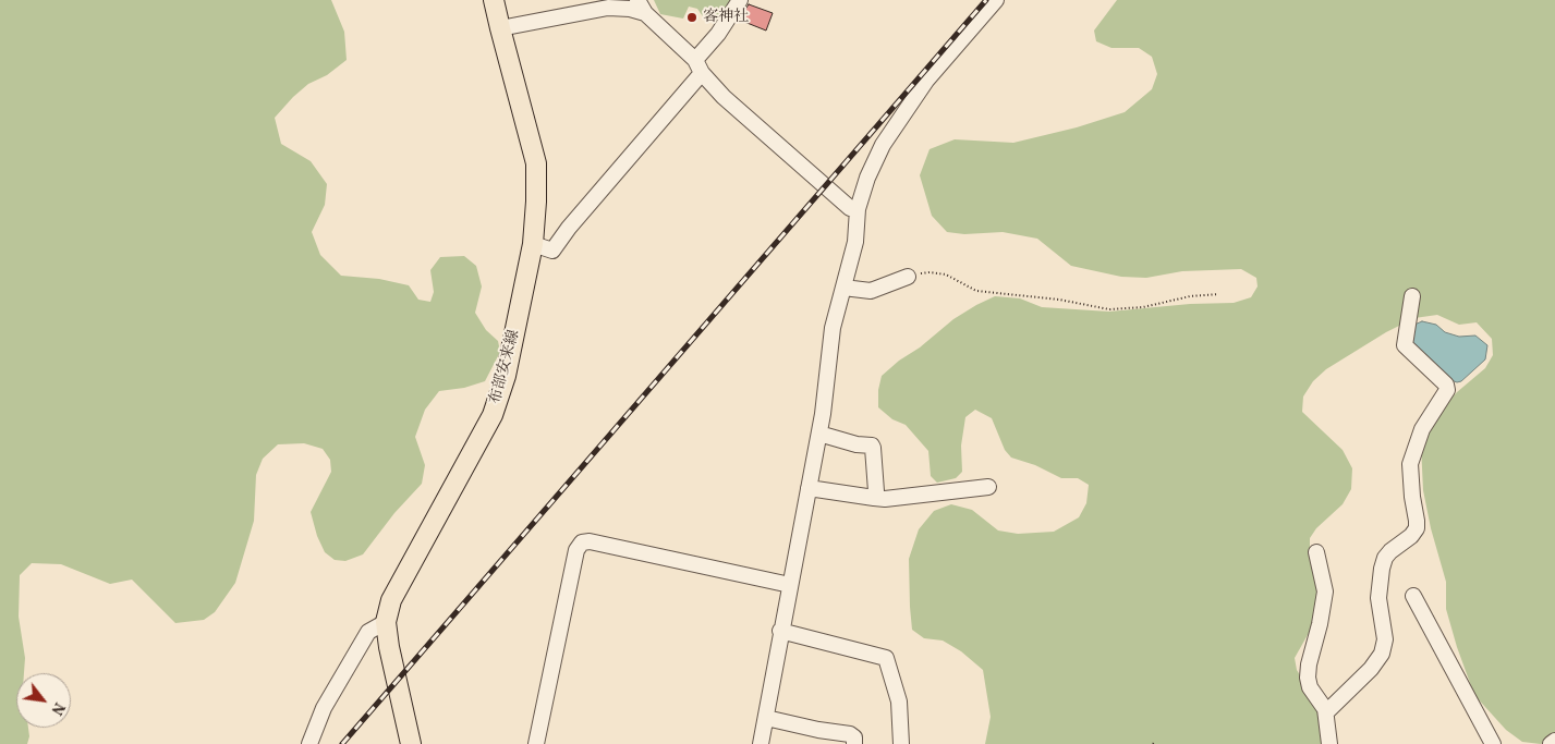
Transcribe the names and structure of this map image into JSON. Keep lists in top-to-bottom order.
{
  "streets": {
    "main road": ["布部安来線"]
  },
  "places": ["客神社"],
  "north": "bottom right"
}
